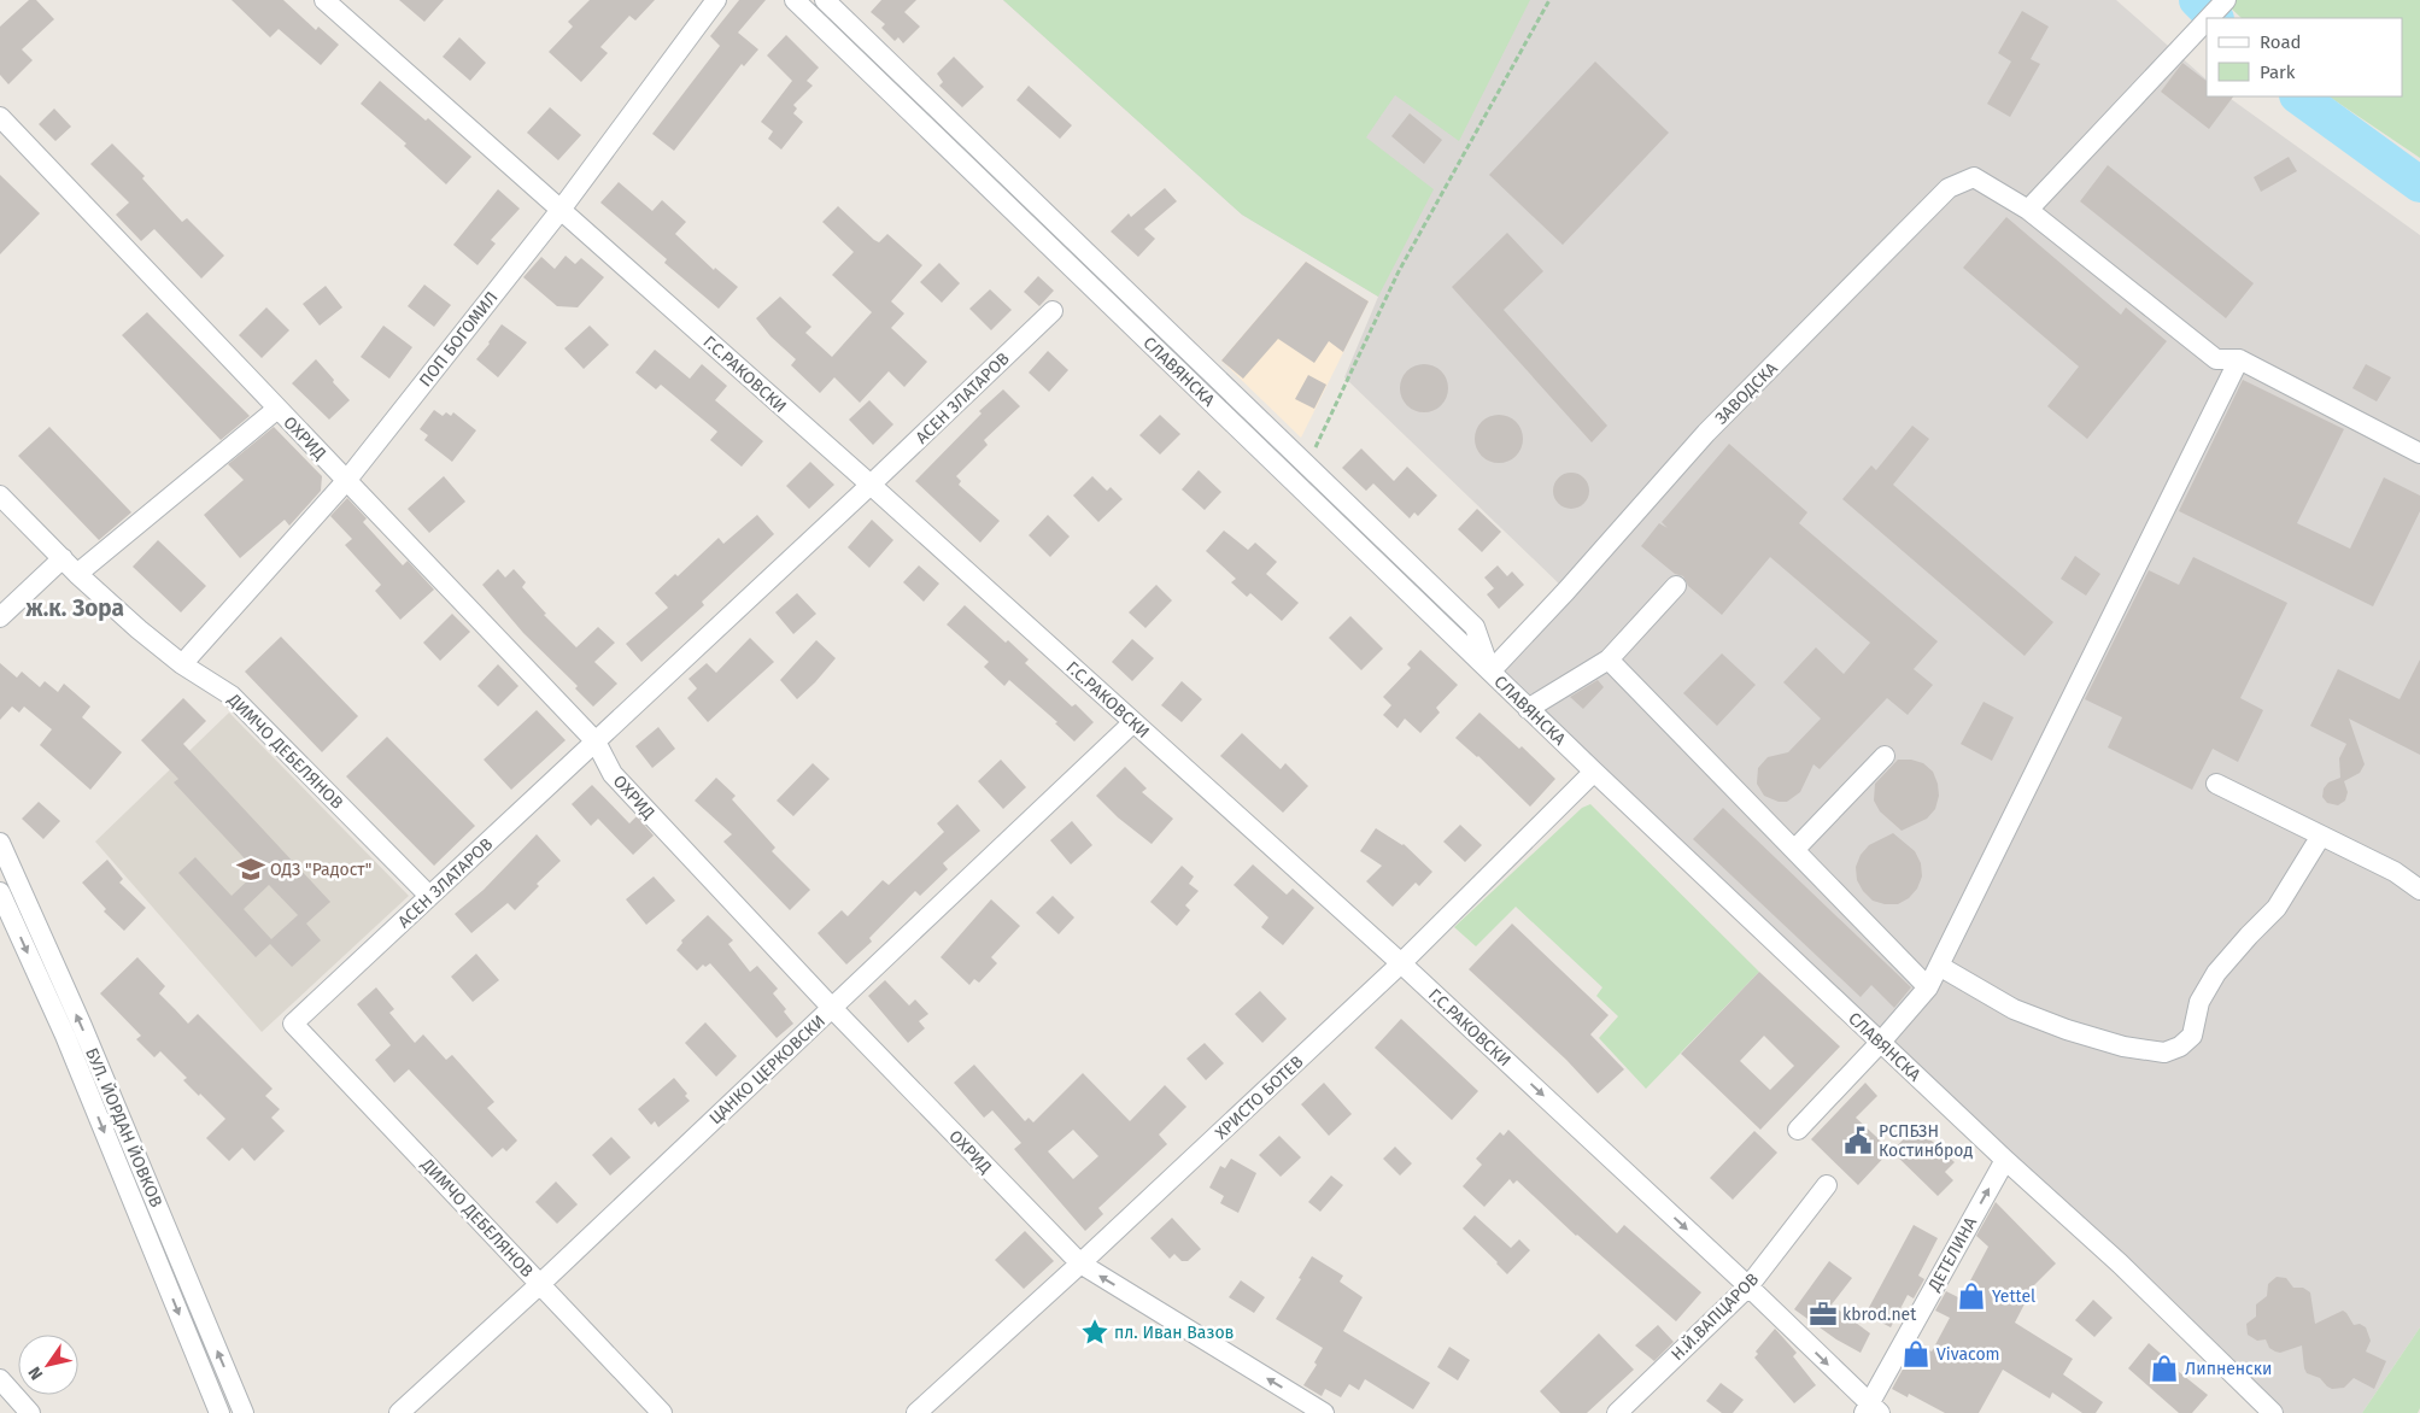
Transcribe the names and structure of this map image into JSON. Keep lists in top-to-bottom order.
{
  "streets": {
    "street": [
      "ПОП БОГОМИЛ",
      "СЛАВЯНСКА",
      "Г.С.РАКОВСКИ",
      "ЗАВОДСКА",
      "АСЕН ЗЛАТАРОВ",
      "ОХРИД",
      "ДИМЧО ДЕБЕЛЯНОВ",
      "ЦАНКО ЦЕРКОВСКИ",
      "ХРИСТО БОТЕВ",
      "БУЛ. ЙОРДАН ЙОВКОВ",
      "ДЕТЕЛИНА",
      "Н.Й.ВАПЦАРОВ"
    ]
  },
  "crossings": [
    ["ПОП БОГОМИЛ", "Г.С.РАКОВСКИ"],
    ["ПОП БОГОМИЛ", "ОХРИД"],
    ["ПОП БОГОМИЛ", "ДИМЧО ДЕБЕЛЯНОВ"],
    ["СЛАВЯНСКА", "ЗАВОДСКА"],
    ["СЛАВЯНСКА", "ХРИСТО БОТЕВ"],
    ["СЛАВЯНСКА", "ДЕТЕЛИНА"],
    ["Г.С.РАКОВСКИ", "АСЕН ЗЛАТАРОВ"],
    ["Г.С.РАКОВСКИ", "ЦАНКО ЦЕРКОВСКИ"],
    ["Г.С.РАКОВСКИ", "ХРИСТО БОТЕВ"],
    ["Г.С.РАКОВСКИ", "ДЕТЕЛИНА"],
    ["Г.С.РАКОВСКИ", "Н.Й.ВАПЦАРОВ"],
    ["АСЕН ЗЛАТАРОВ", "ОХРИД"],
    ["АСЕН ЗЛАТАРОВ", "ДИМЧО ДЕБЕЛЯНОВ"],
    ["ОХРИД", "ЦАНКО ЦЕРКОВСКИ"],
    ["ОХРИД", "ХРИСТО БОТЕВ"],
    ["ДИМЧО ДЕБЕЛЯНОВ", "ЦАНКО ЦЕРКОВСКИ"]
  ],
  "one_way": ["ДЕТЕЛИНА"],
  "districts": ["ж.к. Зора"],
  "places": {
    "school or university": ["ОДЗ \"Радост\""],
    "public building": ["РСПБЗН Костинброд"],
    "shop": ["Yettel", "Vivacom", "Липненски"],
    "office": ["kbrod.net"],
    "place": ["пл. Иван Вазов"]
  },
  "legend": ["Road", "Park"],
  "north": "bottom left"
}
